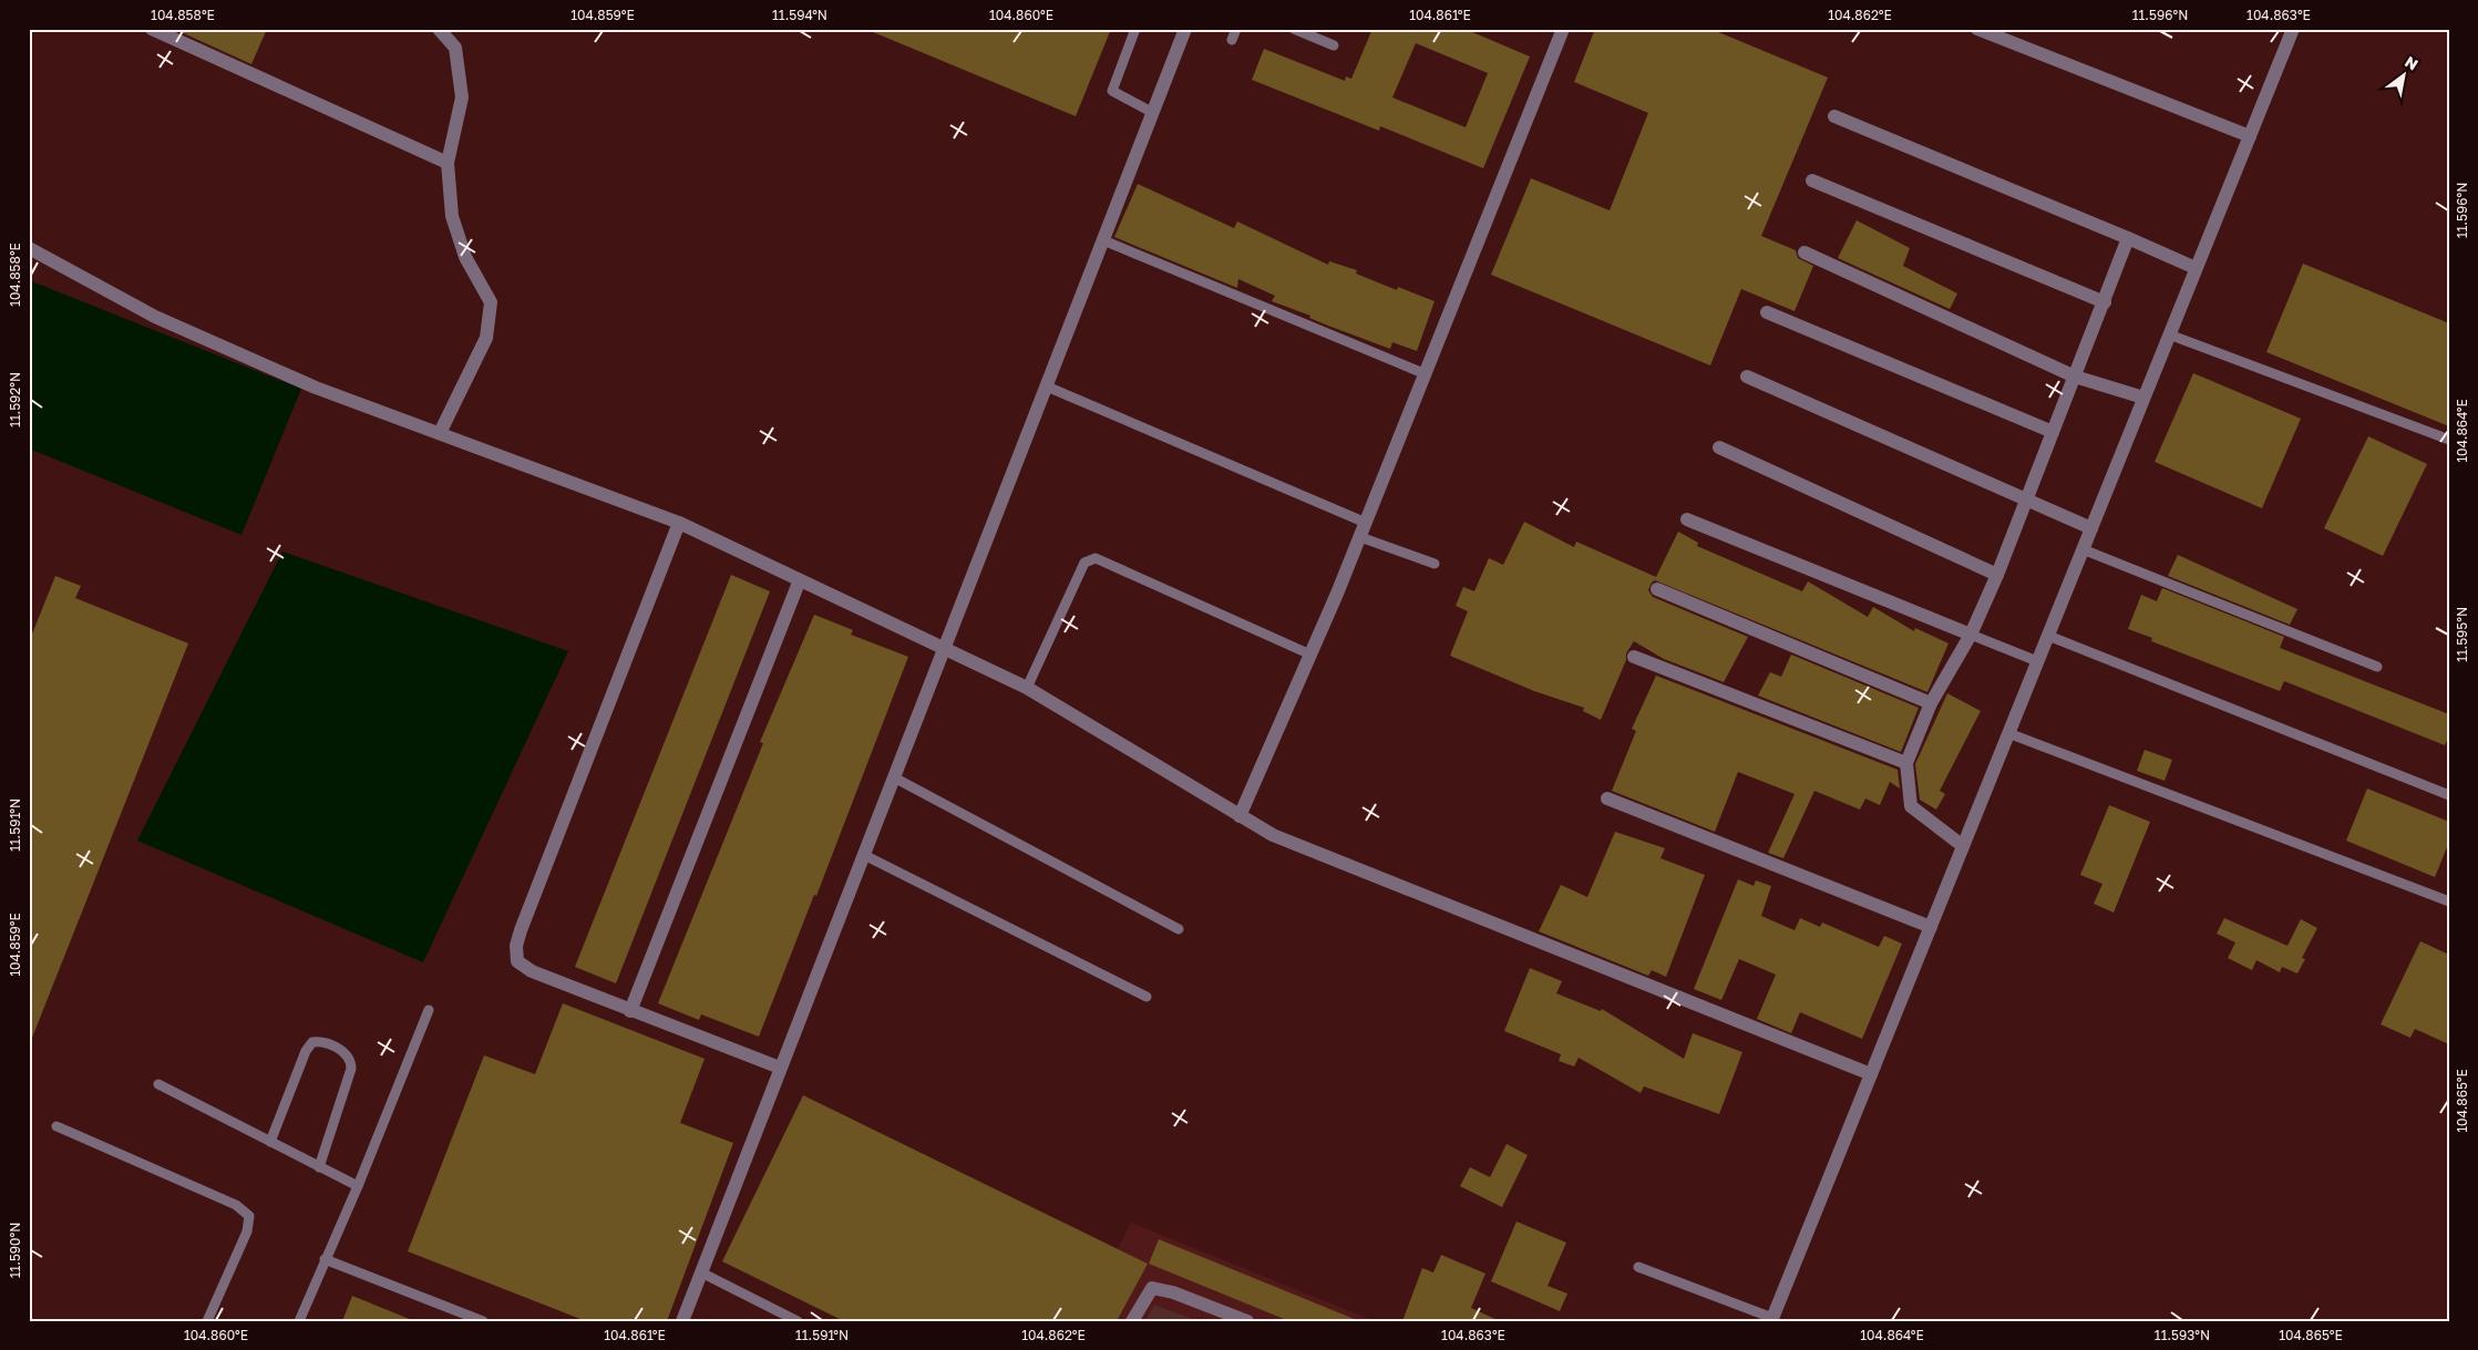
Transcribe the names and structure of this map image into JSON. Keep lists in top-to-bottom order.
{
  "north": "top right",
  "coordinates": [
    "104.858°E",
    "104.859°E",
    "11.594°N",
    "104.860°E",
    "104.861°E",
    "104.862°E",
    "11.596°N",
    "104.863°E",
    "11.592°N",
    "104.864°E",
    "11.595°N",
    "11.591°N",
    "104.865°E",
    "11.590°N",
    "11.593°N"
  ]
}
